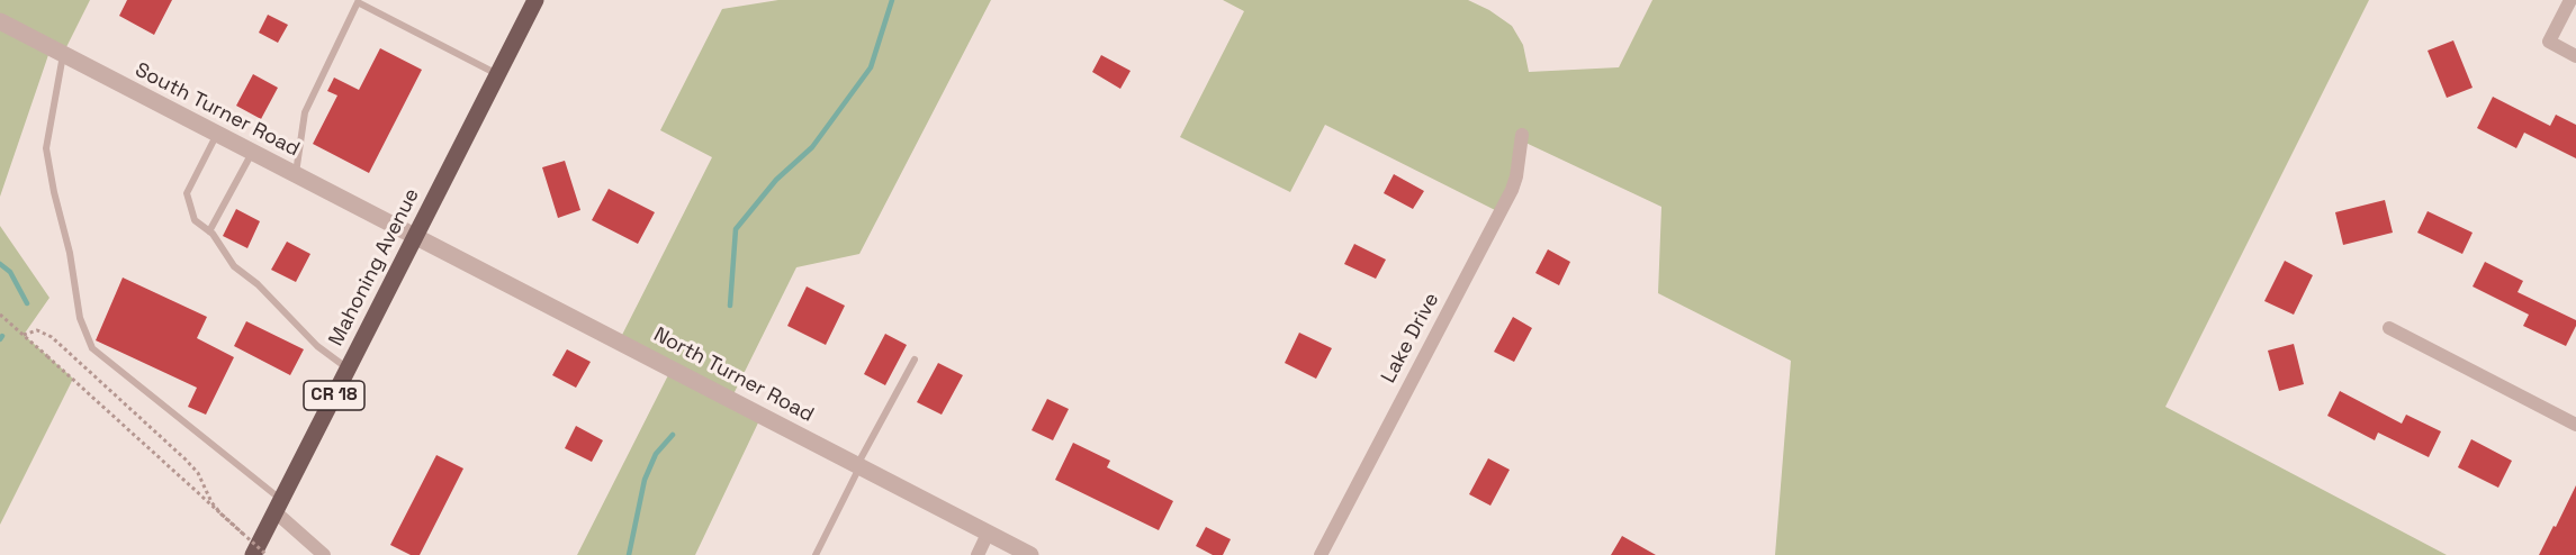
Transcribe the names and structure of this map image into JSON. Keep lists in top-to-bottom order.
{
  "streets": {
    "main road": ["Mahoning Avenue", "CR 18"],
    "street": ["South Turner Road", "Lake Drive", "North Turner Road"]
  },
  "crossings": [
    ["South Turner Road", "Mahoning Avenue"],
    ["South Turner Road", "North Turner Road"],
    ["Mahoning Avenue", "North Turner Road"]
  ]
}
